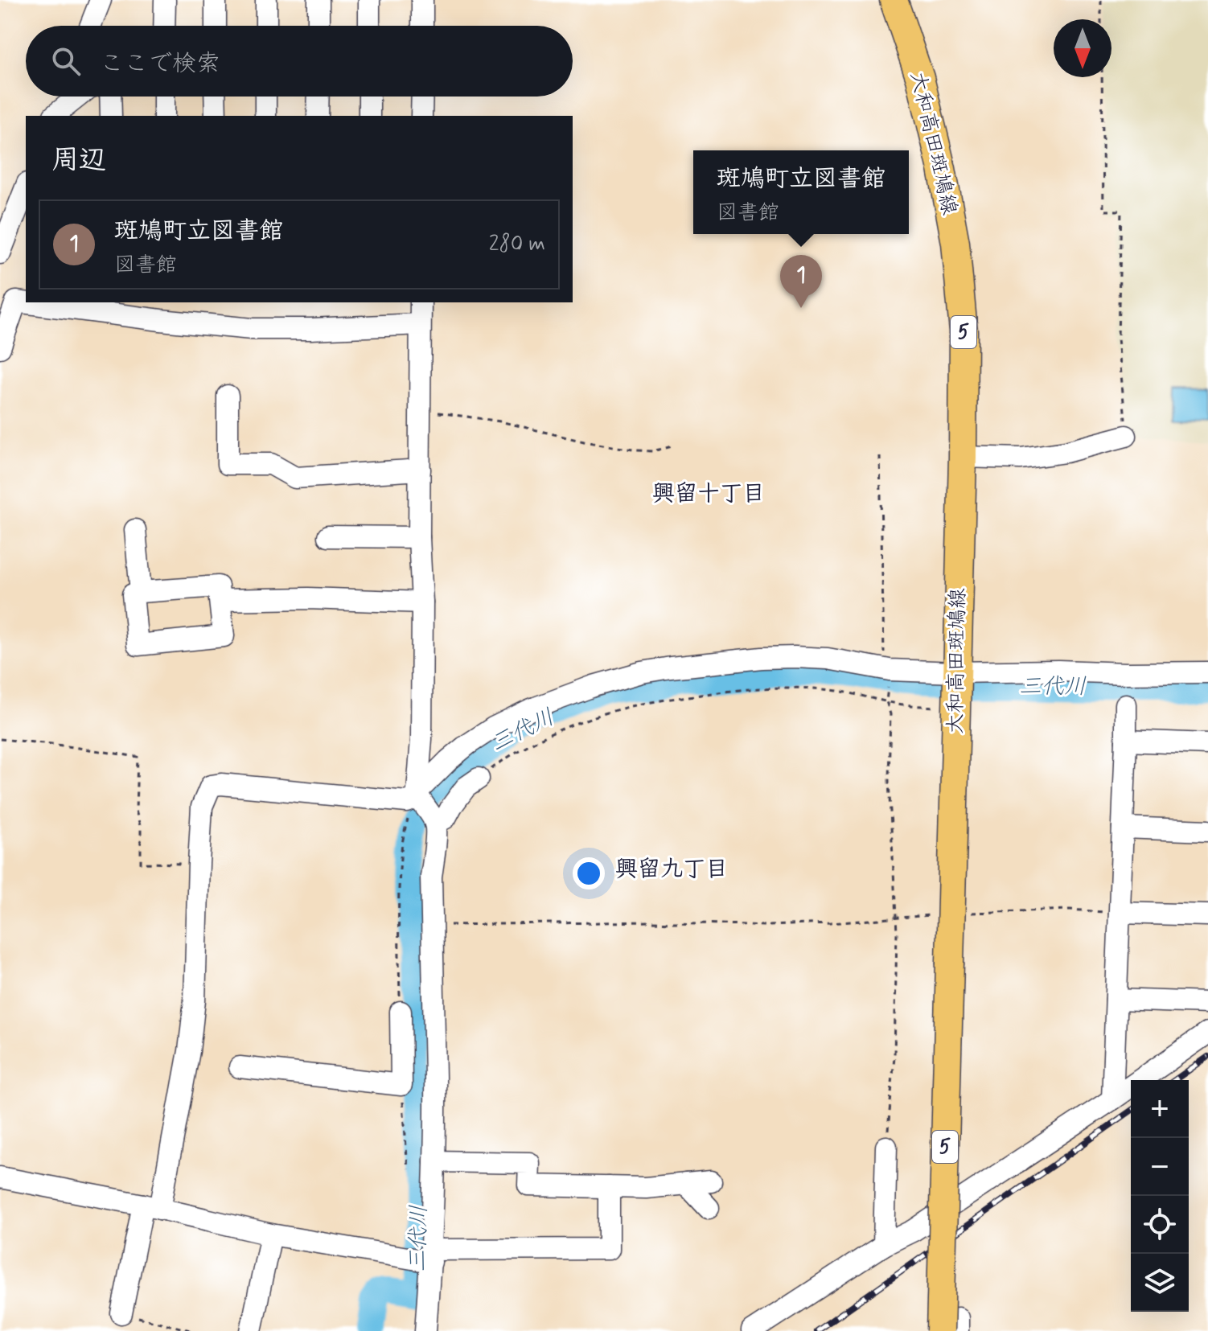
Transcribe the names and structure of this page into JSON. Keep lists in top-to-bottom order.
{
  "streets": {
    "main road": ["大和高田斑鳩線", "5"]
  },
  "districts": ["興留十丁目", "興留九丁目"],
  "water": ["三代川"],
  "north": "bottom",
  "page": {
    "search": "ここで検索",
    "heading": "周辺",
    "popup": ["斑鳩町立図書館", "図書館"],
    "list": [
      {
        "mark": "1",
        "name": "斑鳩町立図書館",
        "note": "図書館",
        "value": "280 m"
      }
    ],
    "pins": "1",
    "map_buttons": ["+", "−"]
  }
}
